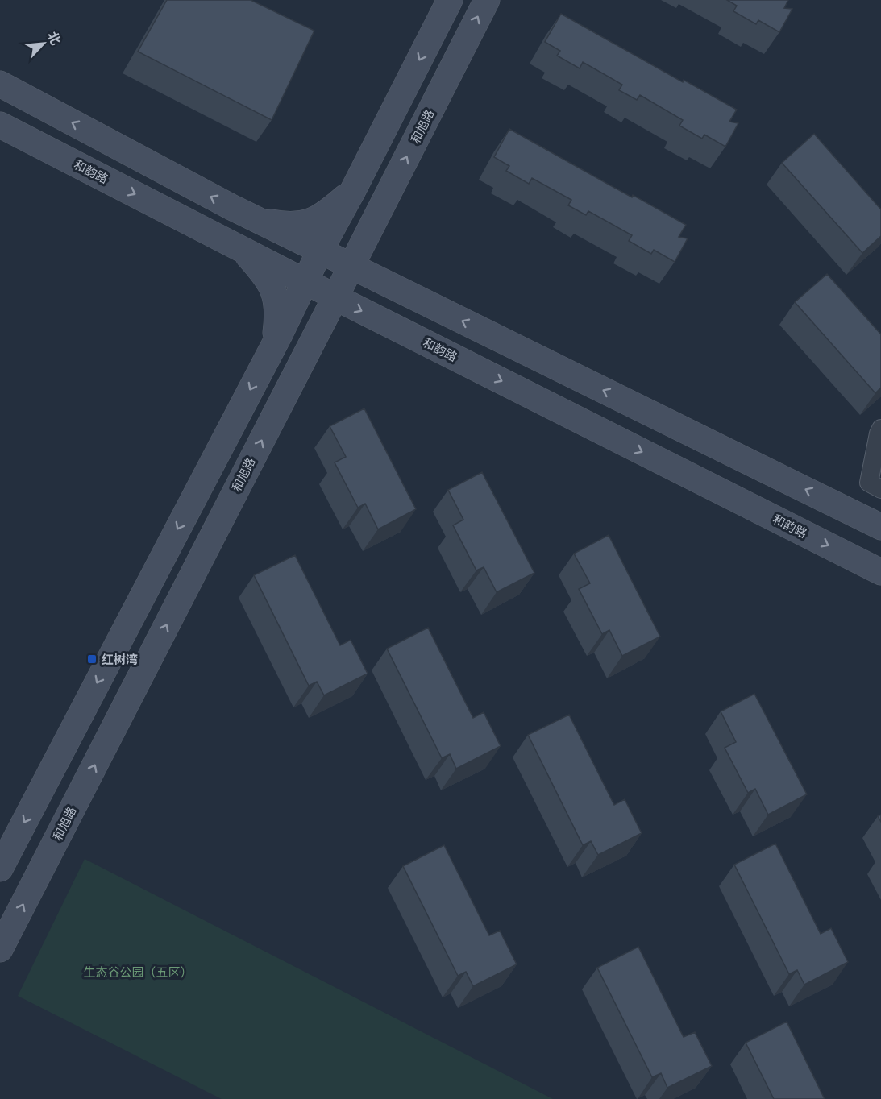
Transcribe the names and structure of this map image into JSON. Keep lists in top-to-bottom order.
{
  "streets": {
    "main road": ["和旭路", "和韵路"]
  },
  "crossings": [
    ["和旭路", "和韵路"]
  ],
  "parks": ["生态谷公园（五区）"],
  "places": {
    "transit": ["红树湾"]
  },
  "north": "top right"
}
